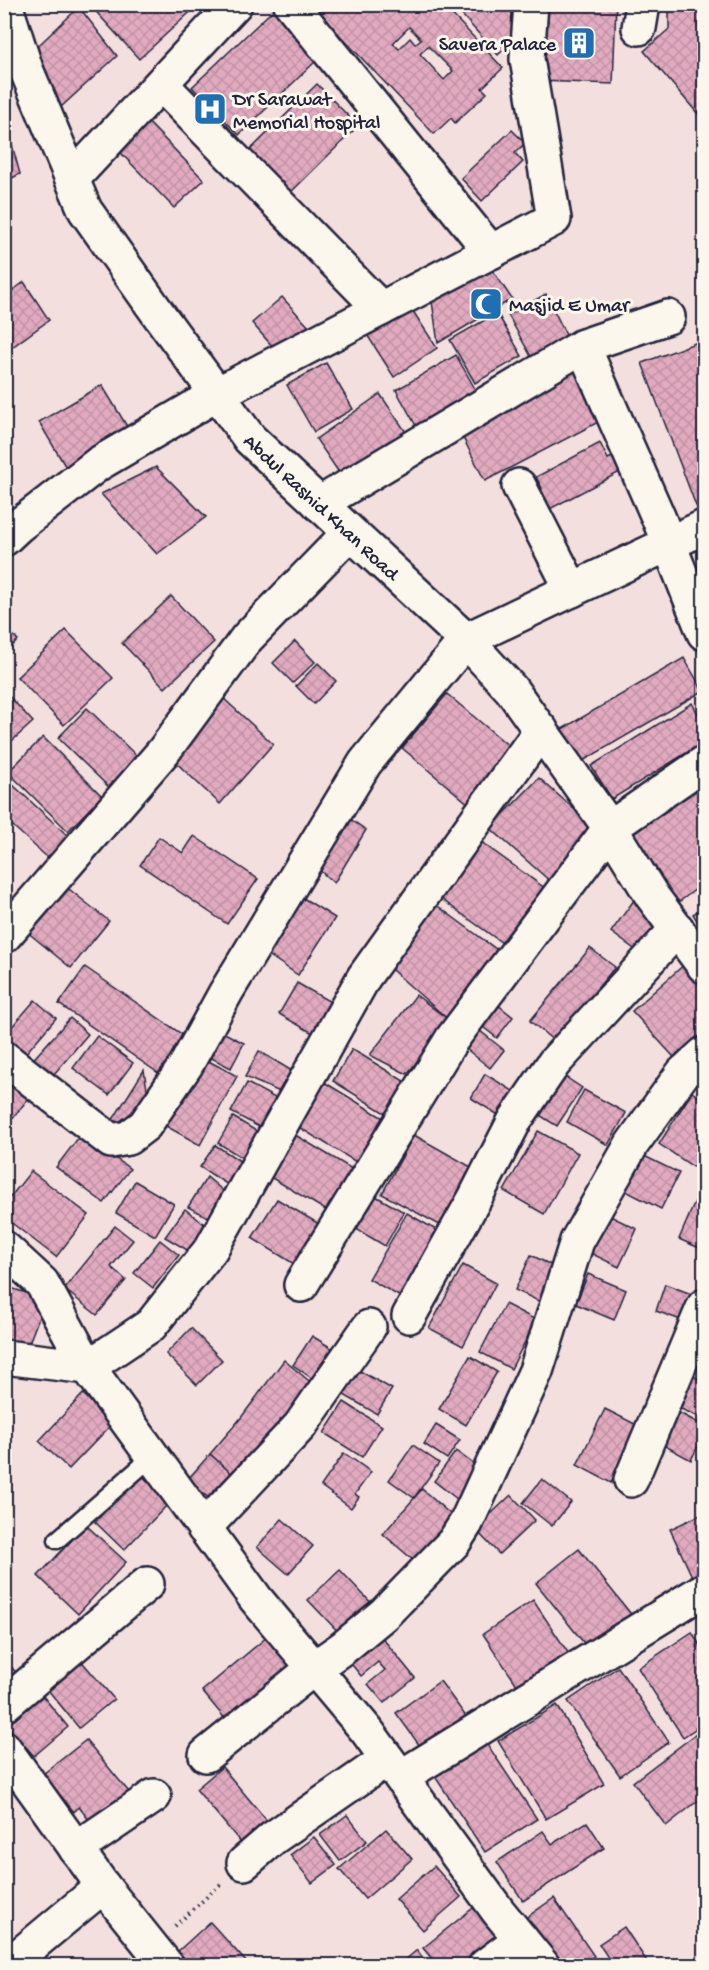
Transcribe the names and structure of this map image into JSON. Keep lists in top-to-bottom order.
{
  "streets": {
    "street": ["Abdul Rashid Khan Road"]
  },
  "places": {
    "building": ["Savera Palace"],
    "hospital": ["Dr Sarawat Memorial Hospital"],
    "mosque": ["Masjid E Umar"]
  }
}
